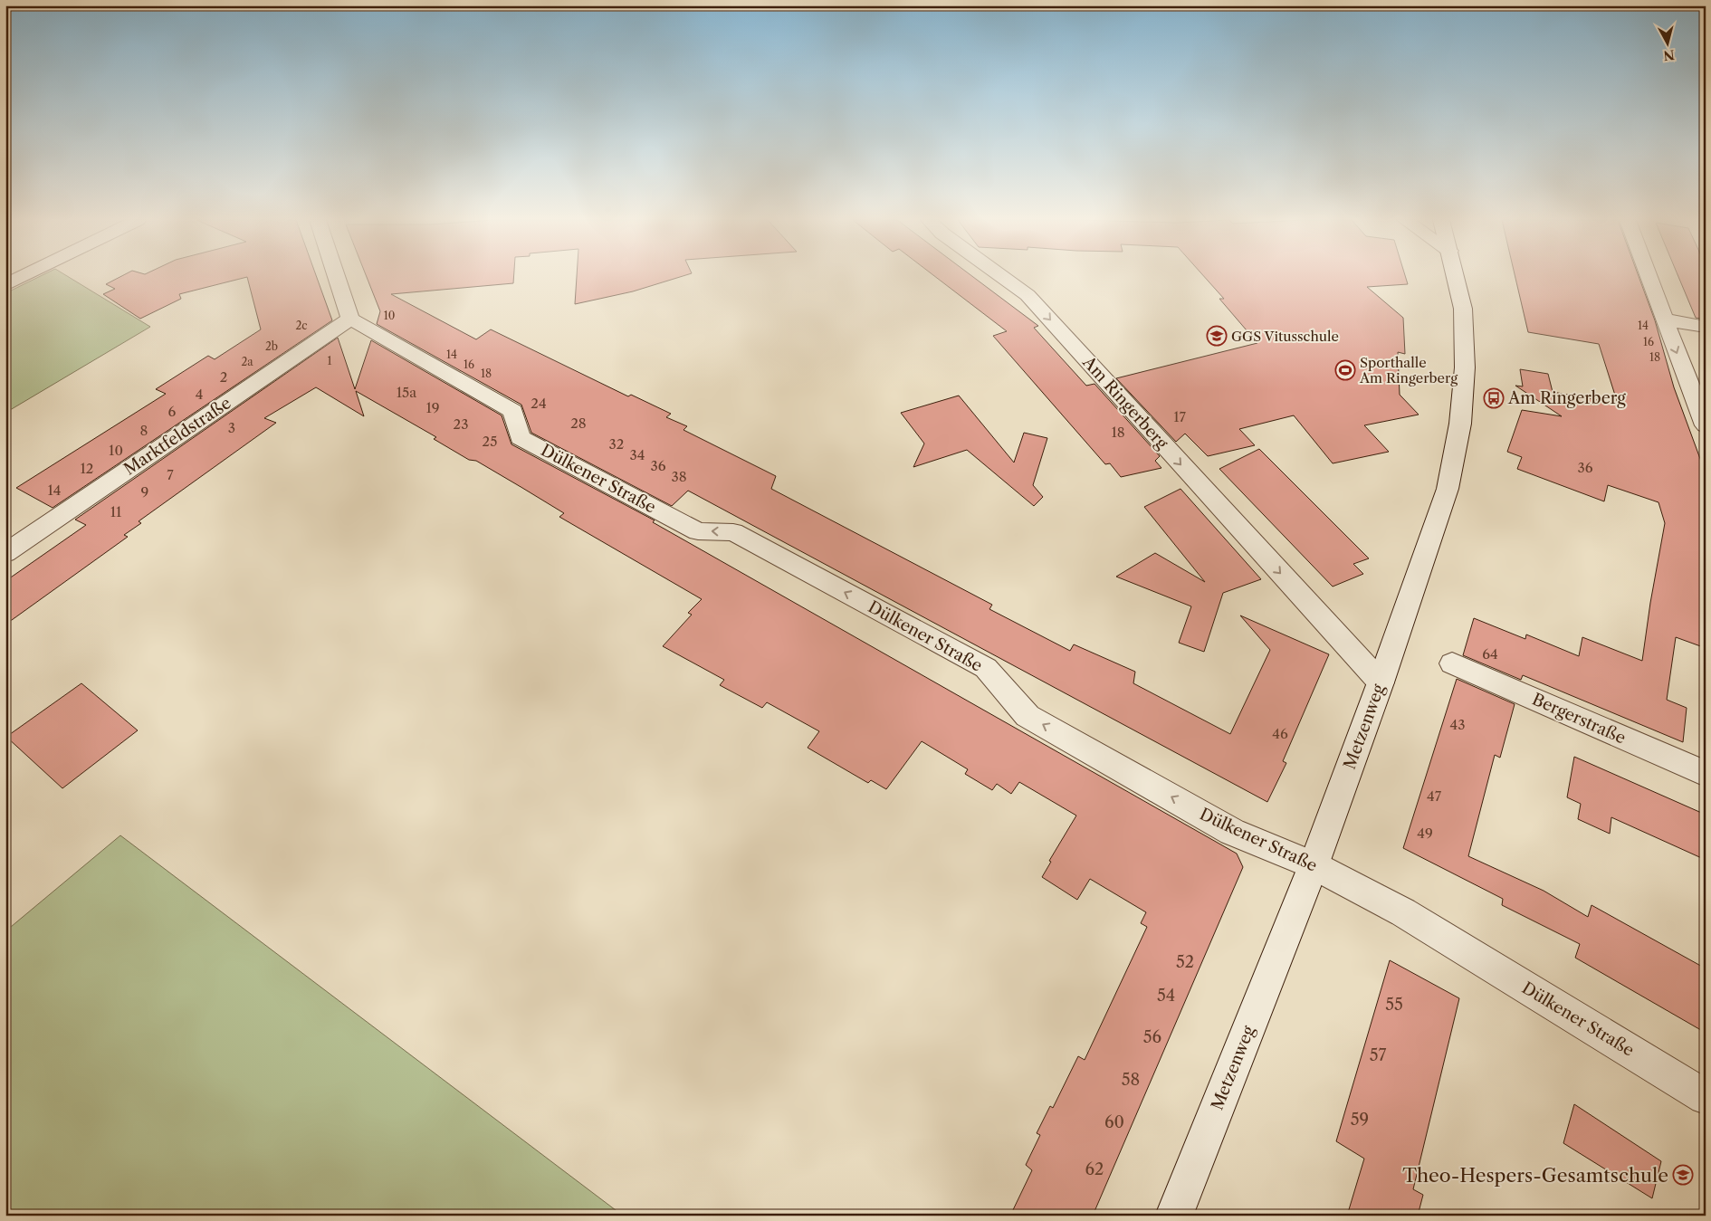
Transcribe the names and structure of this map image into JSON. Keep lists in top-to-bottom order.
{
  "streets": {
    "street": [
      "Am Ringerberg",
      "Marktfeldstraße",
      "Dülkener Straße",
      "Bergerstraße",
      "Metzenweg"
    ]
  },
  "crossings": [
    ["Am Ringerberg", "Metzenweg"],
    ["Marktfeldstraße", "Dülkener Straße"],
    ["Dülkener Straße", "Metzenweg"]
  ],
  "one_way": ["Am Ringerberg", "Dülkener Straße"],
  "places": {
    "school or university": ["GGS Vitusschule", "Theo-Hespers-Gesamtschule"],
    "sports": ["Sporthalle Am Ringerberg"],
    "bus stop": ["Am Ringerberg"]
  },
  "house_numbers": [
    "10",
    "2c",
    "14",
    "16",
    "2b",
    "14",
    "18",
    "1",
    "2a",
    "16",
    "18",
    "2",
    "15a",
    "4",
    "24",
    "19",
    "6",
    "17",
    "28",
    "23",
    "3",
    "8",
    "18",
    "25",
    "32",
    "10",
    "34",
    "36",
    "36",
    "12",
    "7",
    "38",
    "14",
    "9",
    "11",
    "64",
    "43",
    "46",
    "47",
    "49",
    "52",
    "54",
    "55",
    "56",
    "57",
    "58",
    "59",
    "60",
    "62"
  ],
  "north": "bottom"
}
